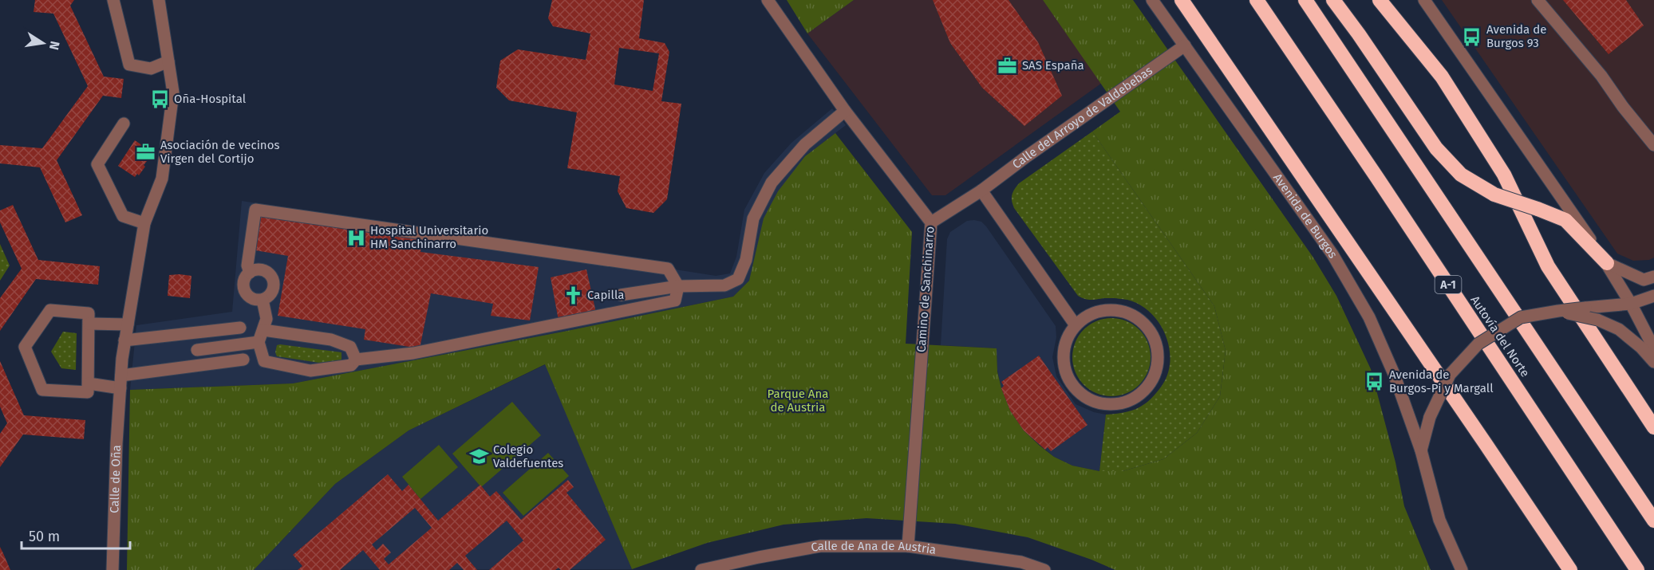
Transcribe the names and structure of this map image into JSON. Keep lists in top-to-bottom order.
{
  "streets": {
    "highway": ["A-1", "Autovía del Norte"],
    "street": [
      "Calle del Arroyo de Valdebebas",
      "Avenida de Burgos",
      "Camino de Sanchinarro",
      "Calle de Oña",
      "Calle de Ana de Austria"
    ]
  },
  "crossings": [
    ["Calle del Arroyo de Valdebebas", "Avenida de Burgos"],
    ["Calle del Arroyo de Valdebebas", "Camino de Sanchinarro"],
    ["Camino de Sanchinarro", "Calle de Ana de Austria"]
  ],
  "parks": ["Parque Ana de Austria"],
  "places": {
    "bus stop": ["Avenida de Burgos 93", "Oña-Hospital", "Avenida de Burgos-Pi y Margall"],
    "office": ["SAS España", "Asociación de vecinos Virgen del Cortijo"],
    "hospital": ["Hospital Universitario HM Sanchinarro"],
    "church": ["Capilla"],
    "school or university": ["Colegio Valdefuentes"]
  },
  "scale_bar": "50 m",
  "north": "right"
}
